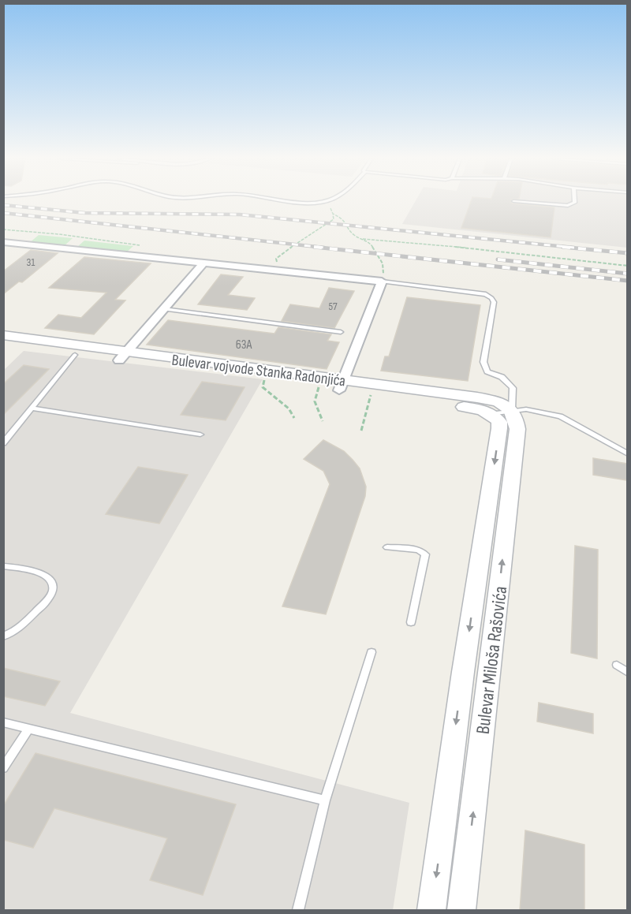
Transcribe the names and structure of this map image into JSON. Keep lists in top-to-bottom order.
{
  "streets": {
    "street": ["Bulevar vojvode Stanka Radonjića", "Bulevar Miloša Rašovića"]
  },
  "crossings": [
    ["Bulevar vojvode Stanka Radonjića", "Bulevar Miloša Rašovića"]
  ],
  "house_numbers": ["31", "57", "63A"]
}
